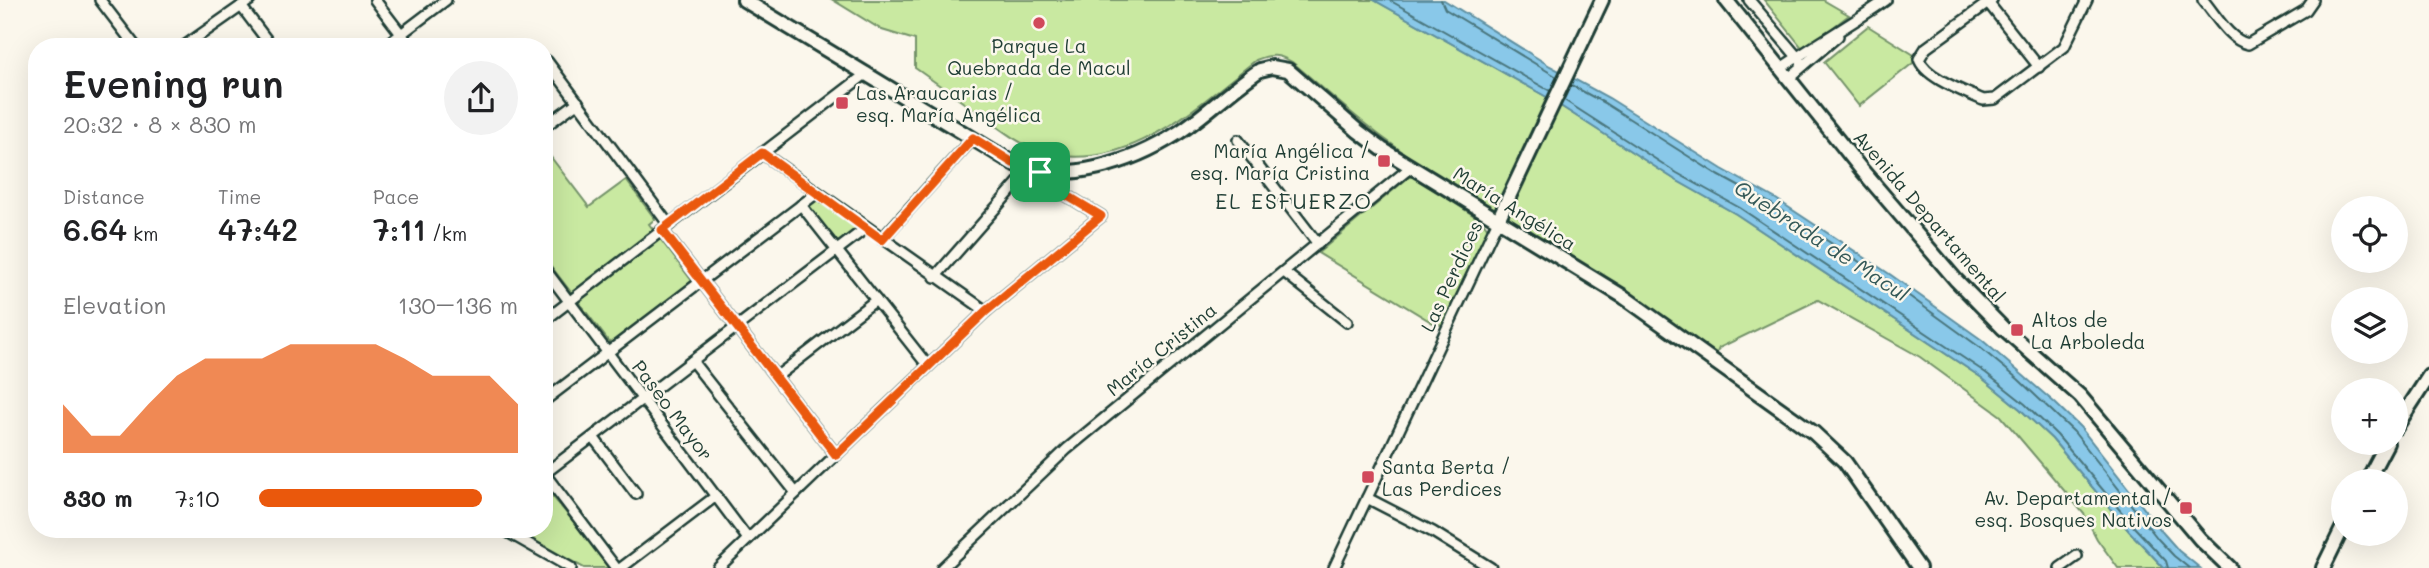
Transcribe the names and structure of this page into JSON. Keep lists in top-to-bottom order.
{
  "streets": {
    "street": [
      "María Angélica",
      "Avenida Departamental",
      "Las Perdices",
      "María Cristina",
      "Paseo Mayor"
    ]
  },
  "crossings": [
    ["María Angélica", "Las Perdices"],
    ["María Angélica", "María Cristina"]
  ],
  "districts": ["EL ESFUERZO"],
  "water": ["Quebrada de Macul"],
  "places": {
    "other": ["Parque La Quebrada de Macul"],
    "transit": [
      "Las Araucarias / esq. María Angélica",
      "María Angélica / esq. María Cristina",
      "Altos de La Arboleda",
      "Santa Berta / Las Perdices",
      "Av. Departamental / esq. Bosques Nativos"
    ]
  },
  "page": {
    "heading": ["Evening run", "20:32 · 8 × 830 m"],
    "stats": [
      ["Distance", "6.64 km"],
      ["Time", "47:42"],
      ["Pace", "7:11 /km"]
    ],
    "map_buttons": ["+", "−"],
    "chart": ["Elevation", "130–136 m"],
    "list": [
      {
        "name": "830 m",
        "note": "7:10"
      }
    ]
  }
}
